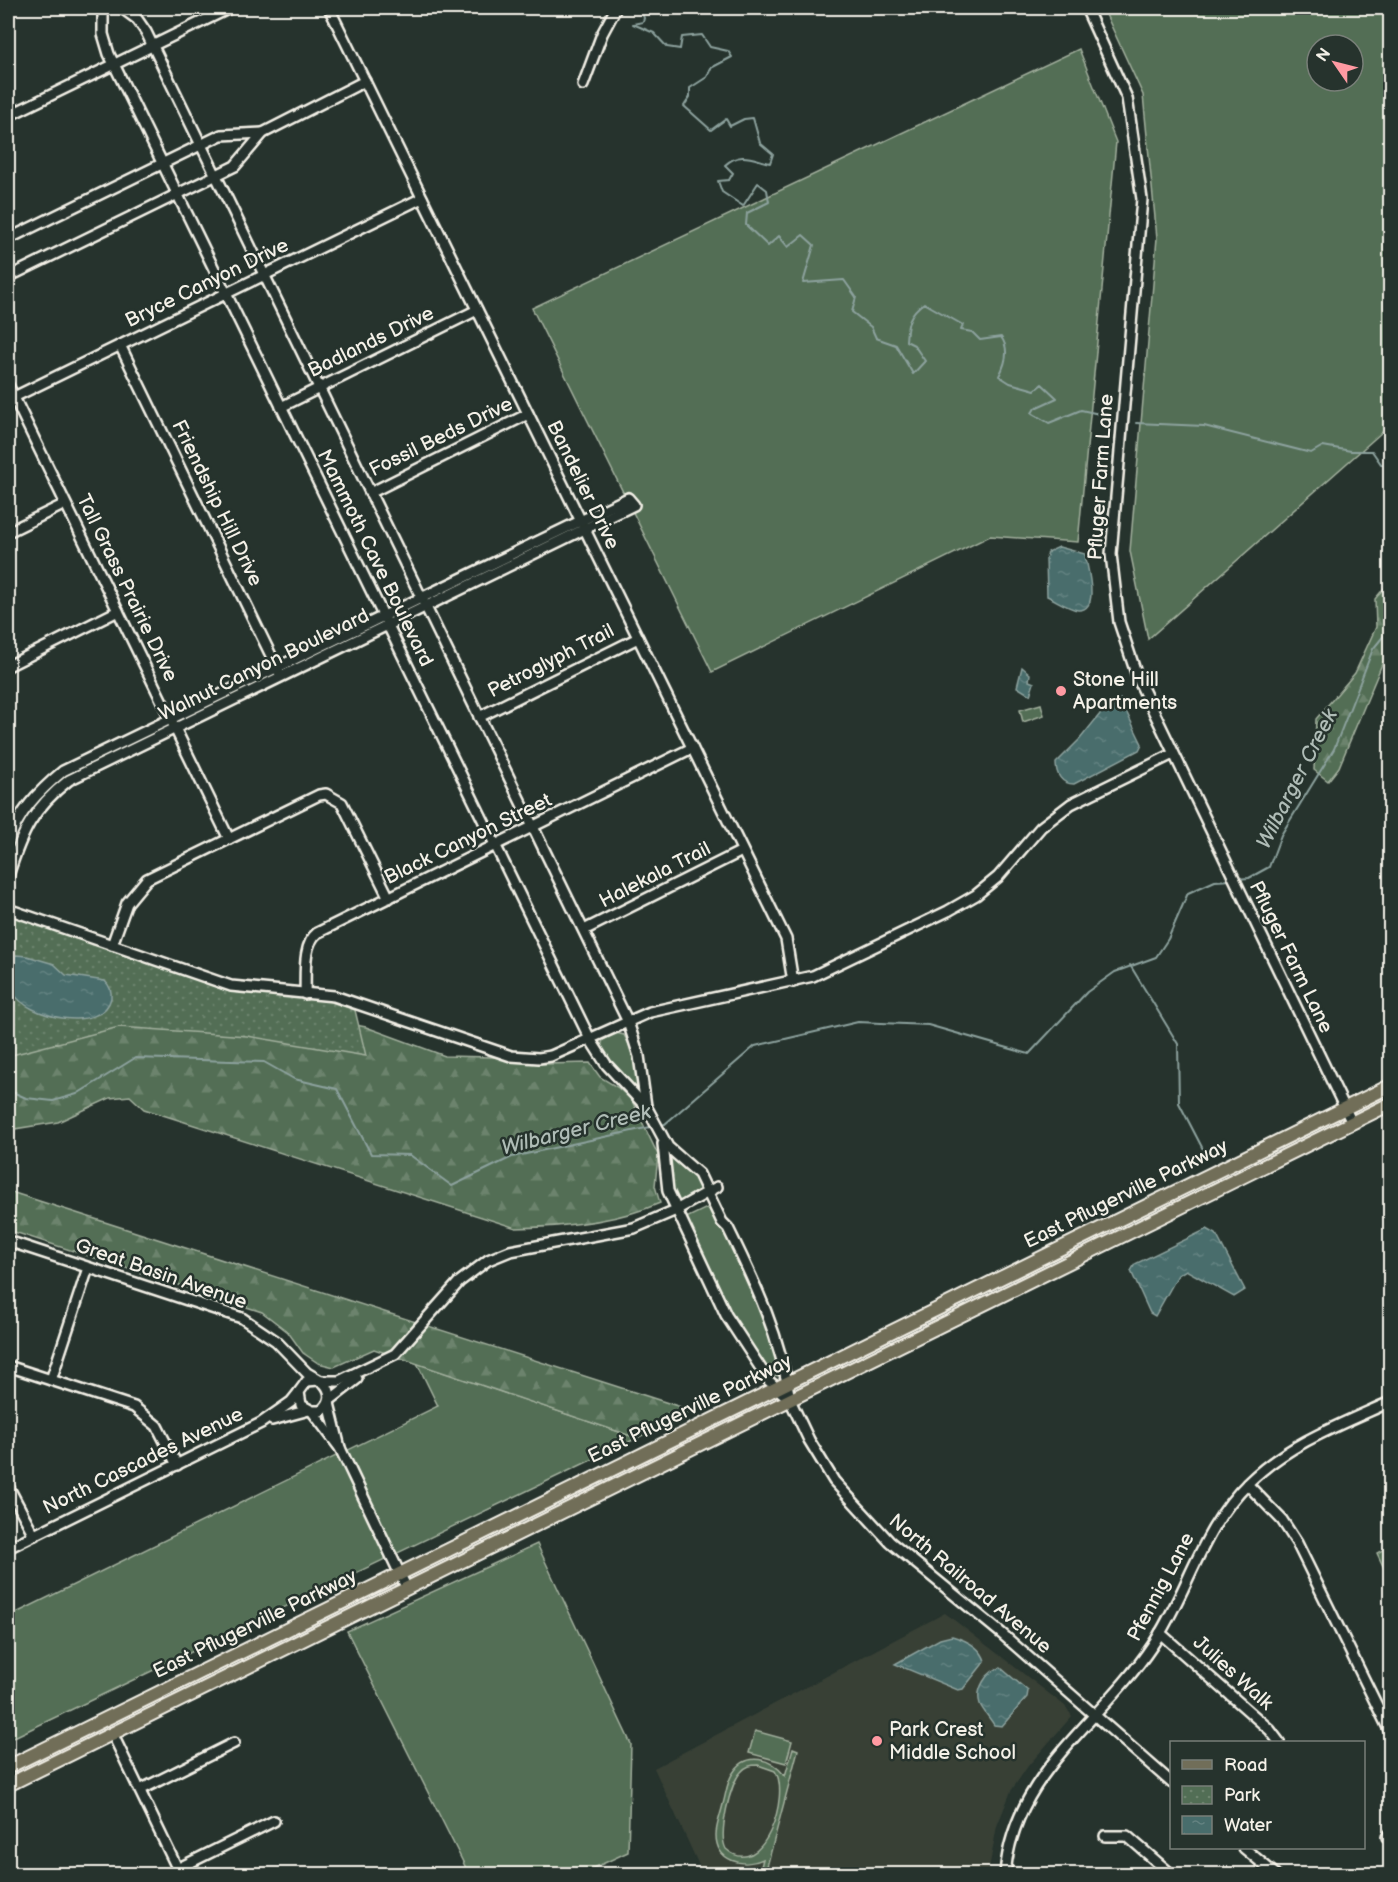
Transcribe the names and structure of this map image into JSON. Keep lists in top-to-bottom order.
{
  "streets": {
    "main road": ["East Pflugerville Parkway"],
    "street": [
      "Bryce Canyon Drive",
      "Badlands Drive",
      "Fossil Beds Drive",
      "Pfluger Farm Lane",
      "Bandelier Drive",
      "Friendship Hill Drive",
      "Mammoth Cave Boulevard",
      "Tall Grass Prairie Drive",
      "Petroglyph Trail",
      "Walnut Canyon Boulevard",
      "Black Canyon Street",
      "Halekala Trail",
      "Great Basin Avenue",
      "North Cascades Avenue",
      "North Railroad Avenue",
      "Pfennig Lane",
      "Julies Walk"
    ]
  },
  "crossings": [
    ["Bryce Canyon Drive", "Bandelier Drive"],
    ["Bryce Canyon Drive", "Friendship Hill Drive"],
    ["Bryce Canyon Drive", "Mammoth Cave Boulevard"],
    ["Bryce Canyon Drive", "Tall Grass Prairie Drive"],
    ["Badlands Drive", "Bandelier Drive"],
    ["Badlands Drive", "Mammoth Cave Boulevard"],
    ["Fossil Beds Drive", "Bandelier Drive"],
    ["Fossil Beds Drive", "Mammoth Cave Boulevard"],
    ["Pfluger Farm Lane", "East Pflugerville Parkway"],
    ["Bandelier Drive", "Petroglyph Trail"],
    ["Bandelier Drive", "Walnut Canyon Boulevard"],
    ["Bandelier Drive", "Black Canyon Street"],
    ["Bandelier Drive", "Halekala Trail"],
    ["Friendship Hill Drive", "Walnut Canyon Boulevard"],
    ["Mammoth Cave Boulevard", "Petroglyph Trail"],
    ["Mammoth Cave Boulevard", "Walnut Canyon Boulevard"],
    ["Mammoth Cave Boulevard", "Black Canyon Street"],
    ["Mammoth Cave Boulevard", "Halekala Trail"],
    ["Mammoth Cave Boulevard", "East Pflugerville Parkway"],
    ["Mammoth Cave Boulevard", "North Railroad Avenue"],
    ["Tall Grass Prairie Drive", "Walnut Canyon Boulevard"],
    ["East Pflugerville Parkway", "North Railroad Avenue"],
    ["Great Basin Avenue", "North Cascades Avenue"],
    ["North Railroad Avenue", "Pfennig Lane"],
    ["Pfennig Lane", "Julies Walk"]
  ],
  "water": ["Wilbarger Creek"],
  "places": ["Stone Hill Apartments", "Park Crest Middle School"],
  "legend": ["Road", "Park", "Water"],
  "north": "top left"
}
